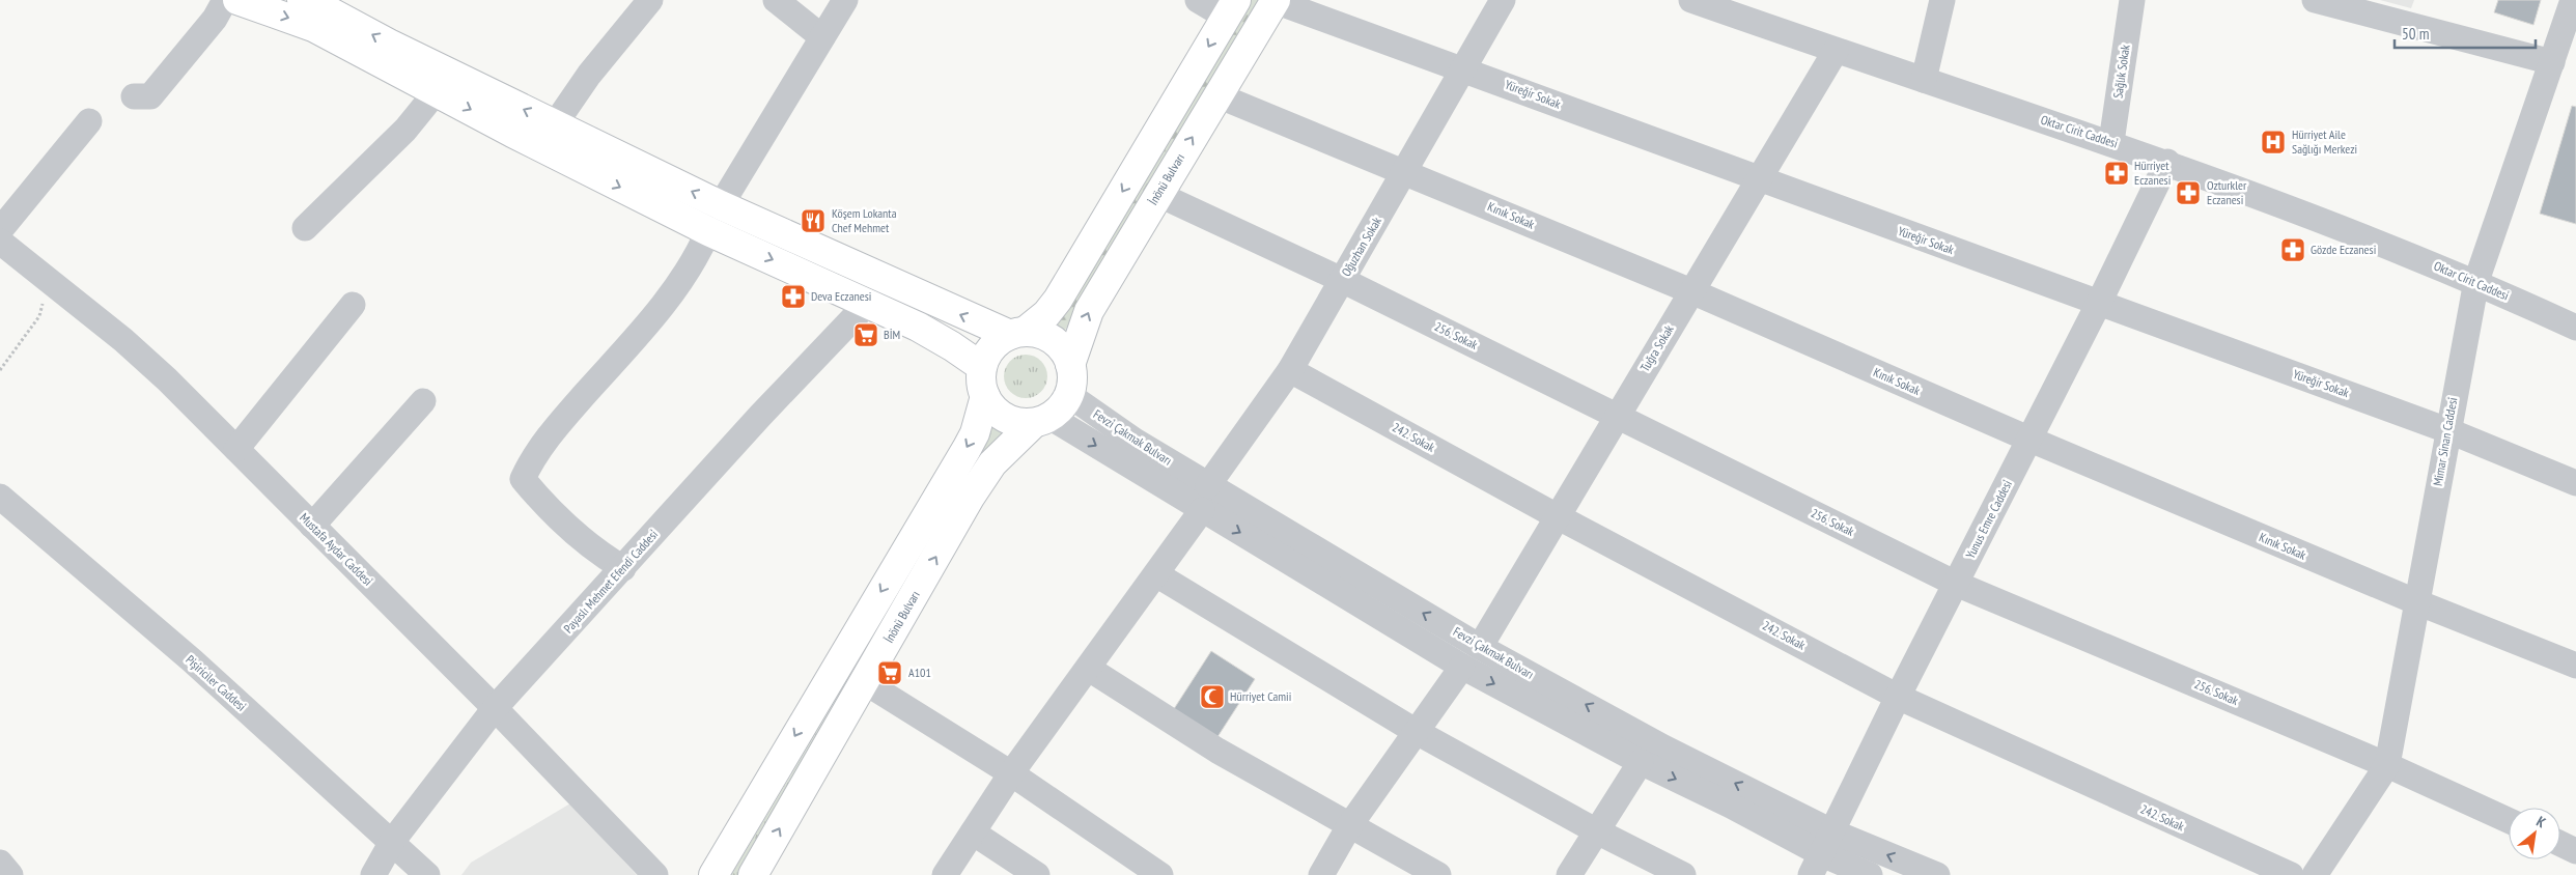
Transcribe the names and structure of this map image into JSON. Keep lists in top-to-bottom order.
{
  "streets": {
    "main road": ["İnönü Bulvarı"],
    "street": [
      "Sağlık Sokak",
      "Yüreğir Sokak",
      "Oktar Cirit Caddesi",
      "Kınık Sokak",
      "Oğuzhan Sokak",
      "256. Sokak",
      "Tuğra Sokak",
      "Fevzi Çakmak Bulvarı",
      "242. Sokak",
      "Mimar Sinan Caddesi",
      "Yunus Emre Caddesi",
      "Mustafa Aydar Caddesi",
      "Payaslı Mehmet Efendi Caddesi",
      "Pişiriciler Caddesi"
    ]
  },
  "crossings": [
    ["Sağlık Sokak", "Oktar Cirit Caddesi"],
    ["Yüreğir Sokak", "İnönü Bulvarı"],
    ["Yüreğir Sokak", "Oğuzhan Sokak"],
    ["Yüreğir Sokak", "Tuğra Sokak"],
    ["Yüreğir Sokak", "Mimar Sinan Caddesi"],
    ["Yüreğir Sokak", "Yunus Emre Caddesi"],
    ["Oktar Cirit Caddesi", "Tuğra Sokak"],
    ["Oktar Cirit Caddesi", "Mimar Sinan Caddesi"],
    ["Oktar Cirit Caddesi", "Yunus Emre Caddesi"],
    ["İnönü Bulvarı", "Kınık Sokak"],
    ["İnönü Bulvarı", "256. Sokak"],
    ["İnönü Bulvarı", "Fevzi Çakmak Bulvarı"],
    ["Kınık Sokak", "Oğuzhan Sokak"],
    ["Kınık Sokak", "Tuğra Sokak"],
    ["Kınık Sokak", "Mimar Sinan Caddesi"],
    ["Kınık Sokak", "Yunus Emre Caddesi"],
    ["Oğuzhan Sokak", "256. Sokak"],
    ["Oğuzhan Sokak", "Fevzi Çakmak Bulvarı"],
    ["Oğuzhan Sokak", "242. Sokak"],
    ["256. Sokak", "Tuğra Sokak"],
    ["256. Sokak", "Mimar Sinan Caddesi"],
    ["256. Sokak", "Yunus Emre Caddesi"],
    ["Tuğra Sokak", "Fevzi Çakmak Bulvarı"],
    ["Tuğra Sokak", "242. Sokak"],
    ["Fevzi Çakmak Bulvarı", "Yunus Emre Caddesi"],
    ["242. Sokak", "Yunus Emre Caddesi"],
    ["Mustafa Aydar Caddesi", "Payaslı Mehmet Efendi Caddesi"],
    ["Payaslı Mehmet Efendi Caddesi", "Pişiriciler Caddesi"]
  ],
  "places": {
    "hospital": ["Hürriyet Aile Sağlığı Merkezi"],
    "pharmacy": [
      "Hürriyet Eczanesi",
      "Ozturkler Eczanesi",
      "Gözde Eczanesi",
      "Deva Eczanesi"
    ],
    "restaurant": ["Köşem Lokanta Chef Mehmet"],
    "supermarket": ["BİM", "A101"],
    "mosque": ["Hürriyet Camii"]
  },
  "scale_bar": "50 m",
  "north": "top right"
}
